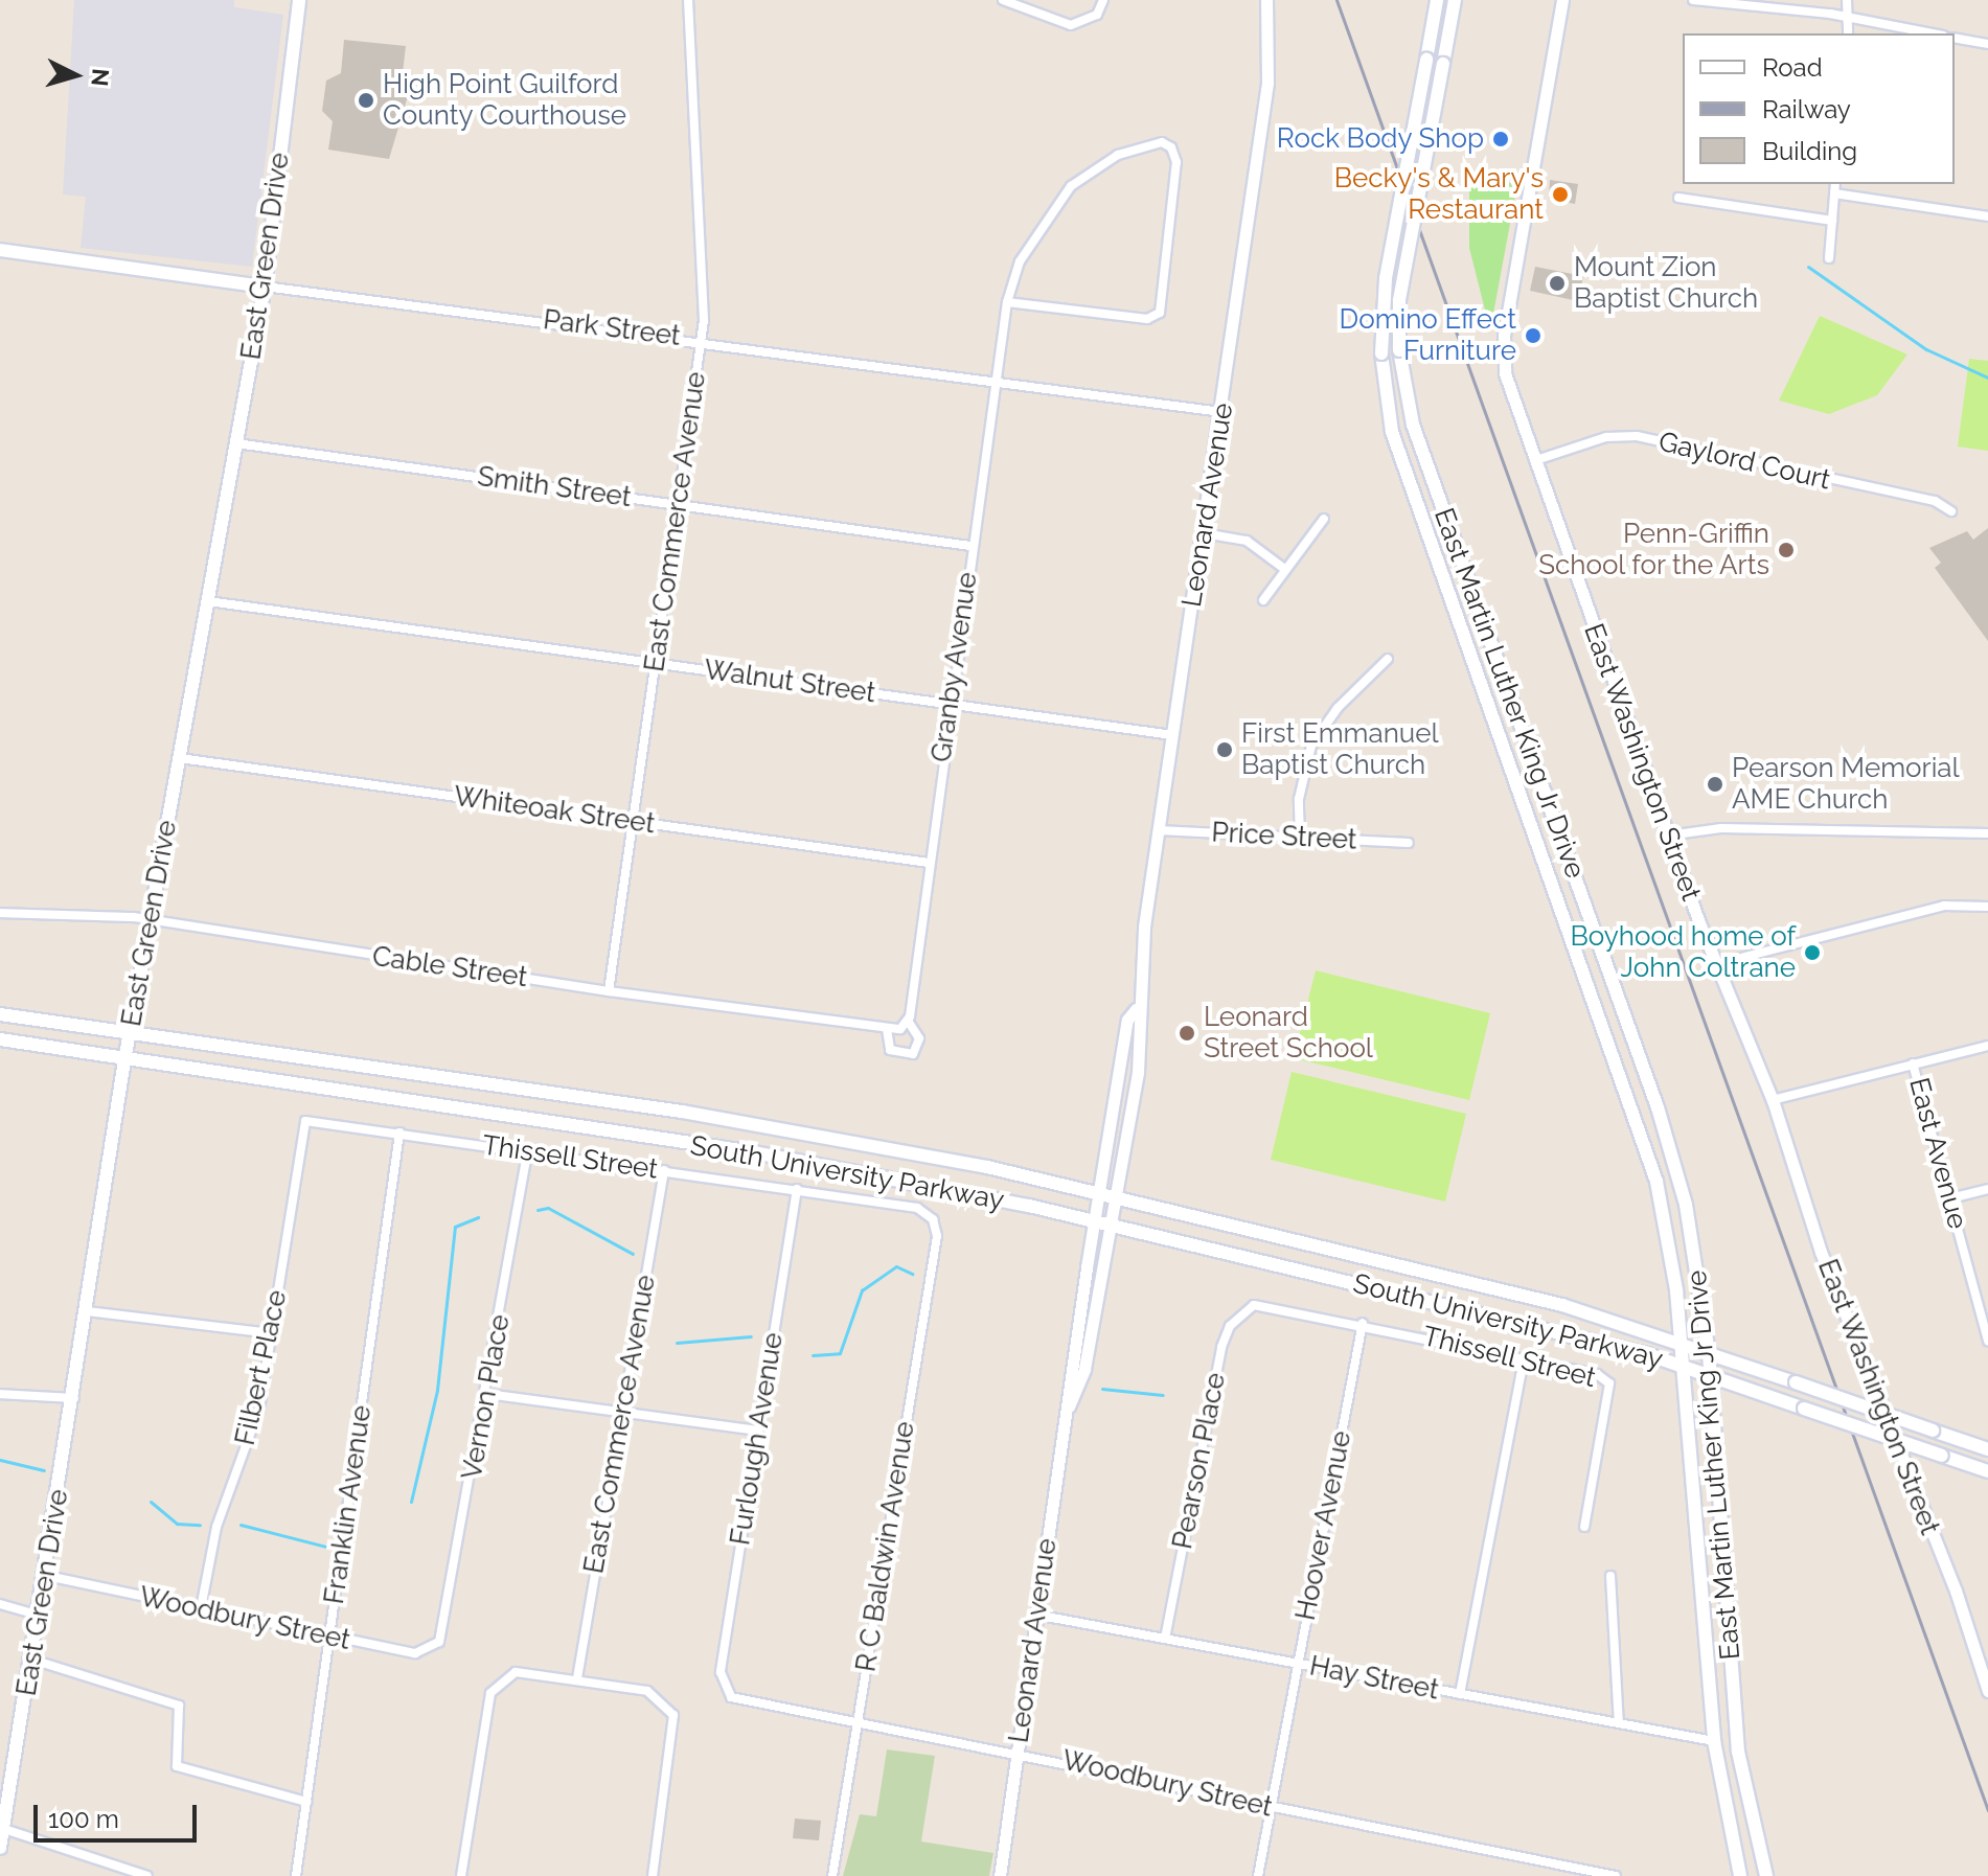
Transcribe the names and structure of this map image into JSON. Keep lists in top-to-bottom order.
{
  "streets": {
    "main road": [
      "East Green Drive",
      "Park Street",
      "East Martin Luther King Jr Drive",
      "South University Parkway"
    ],
    "street": [
      "Gaylord Court",
      "Smith Street",
      "Leonard Avenue",
      "East Commerce Avenue",
      "Granby Avenue",
      "Walnut Street",
      "East Washington Street",
      "Whiteoak Street",
      "Price Street",
      "Cable Street",
      "East Avenue",
      "Thissell Street",
      "Filbert Place",
      "Vernon Place",
      "Furlough Avenue",
      "Pearson Place",
      "Franklin Avenue",
      "Hoover Avenue",
      "R C Baldwin Avenue",
      "Woodbury Street",
      "Hay Street"
    ]
  },
  "crossings": [
    ["East Green Drive", "Park Street"],
    ["East Green Drive", "Smith Street"],
    ["East Green Drive", "Walnut Street"],
    ["East Green Drive", "Whiteoak Street"],
    ["East Green Drive", "Cable Street"],
    ["East Green Drive", "South University Parkway"],
    ["East Green Drive", "Woodbury Street"],
    ["Park Street", "Leonard Avenue"],
    ["Park Street", "East Commerce Avenue"],
    ["Park Street", "Granby Avenue"],
    ["Gaylord Court", "East Washington Street"],
    ["Smith Street", "East Commerce Avenue"],
    ["Smith Street", "Granby Avenue"],
    ["Leonard Avenue", "Walnut Street"],
    ["Leonard Avenue", "Price Street"],
    ["Leonard Avenue", "South University Parkway"],
    ["Leonard Avenue", "Woodbury Street"],
    ["Leonard Avenue", "Hay Street"],
    ["East Commerce Avenue", "Walnut Street"],
    ["East Commerce Avenue", "Whiteoak Street"],
    ["East Commerce Avenue", "Cable Street"],
    ["East Commerce Avenue", "Thissell Street"],
    ["Granby Avenue", "Walnut Street"],
    ["Granby Avenue", "Whiteoak Street"],
    ["Granby Avenue", "Cable Street"],
    ["East Martin Luther King Jr Drive", "South University Parkway"],
    ["East Martin Luther King Jr Drive", "Hay Street"],
    ["Thissell Street", "Filbert Place"],
    ["Thissell Street", "Vernon Place"],
    ["Thissell Street", "Furlough Avenue"],
    ["Thissell Street", "Pearson Place"],
    ["Thissell Street", "Franklin Avenue"],
    ["Thissell Street", "Hoover Avenue"],
    ["Thissell Street", "R C Baldwin Avenue"],
    ["Filbert Place", "Woodbury Street"],
    ["Vernon Place", "Woodbury Street"],
    ["Furlough Avenue", "Woodbury Street"],
    ["Pearson Place", "Hay Street"],
    ["Franklin Avenue", "Woodbury Street"],
    ["Hoover Avenue", "Woodbury Street"],
    ["Hoover Avenue", "Hay Street"],
    ["R C Baldwin Avenue", "Woodbury Street"]
  ],
  "places": [
    "High Point Guilford County Courthouse",
    "Rock Body Shop",
    "Becky's & Mary's Restaurant",
    "Mount Zion Baptist Church",
    "Domino Effect Furniture",
    "Penn-Griffin School for the Arts",
    "First Emmanuel Baptist Church",
    "Pearson Memorial AME Church",
    "Boyhood home of John Coltrane",
    "Leonard Street School"
  ],
  "legend": ["Road", "Railway", "Building"],
  "scale_bar": "100 m",
  "north": "right"
}
